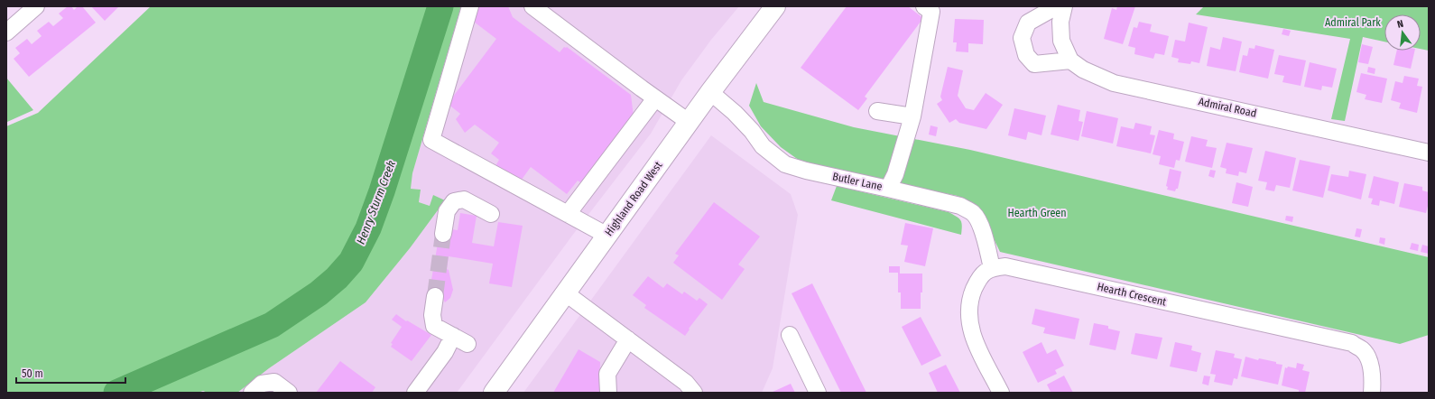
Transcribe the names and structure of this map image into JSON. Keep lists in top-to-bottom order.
{
  "streets": {
    "main road": ["Highland Road West"],
    "street": ["Admiral Road", "Butler Lane", "Hearth Crescent"]
  },
  "crossings": [
    ["Butler Lane", "Highland Road West"],
    ["Butler Lane", "Hearth Crescent"]
  ],
  "water": ["Henry Sturm Creek"],
  "parks": ["Admiral Park", "Hearth Green"],
  "scale_bar": "50 m",
  "north": "top"
}
